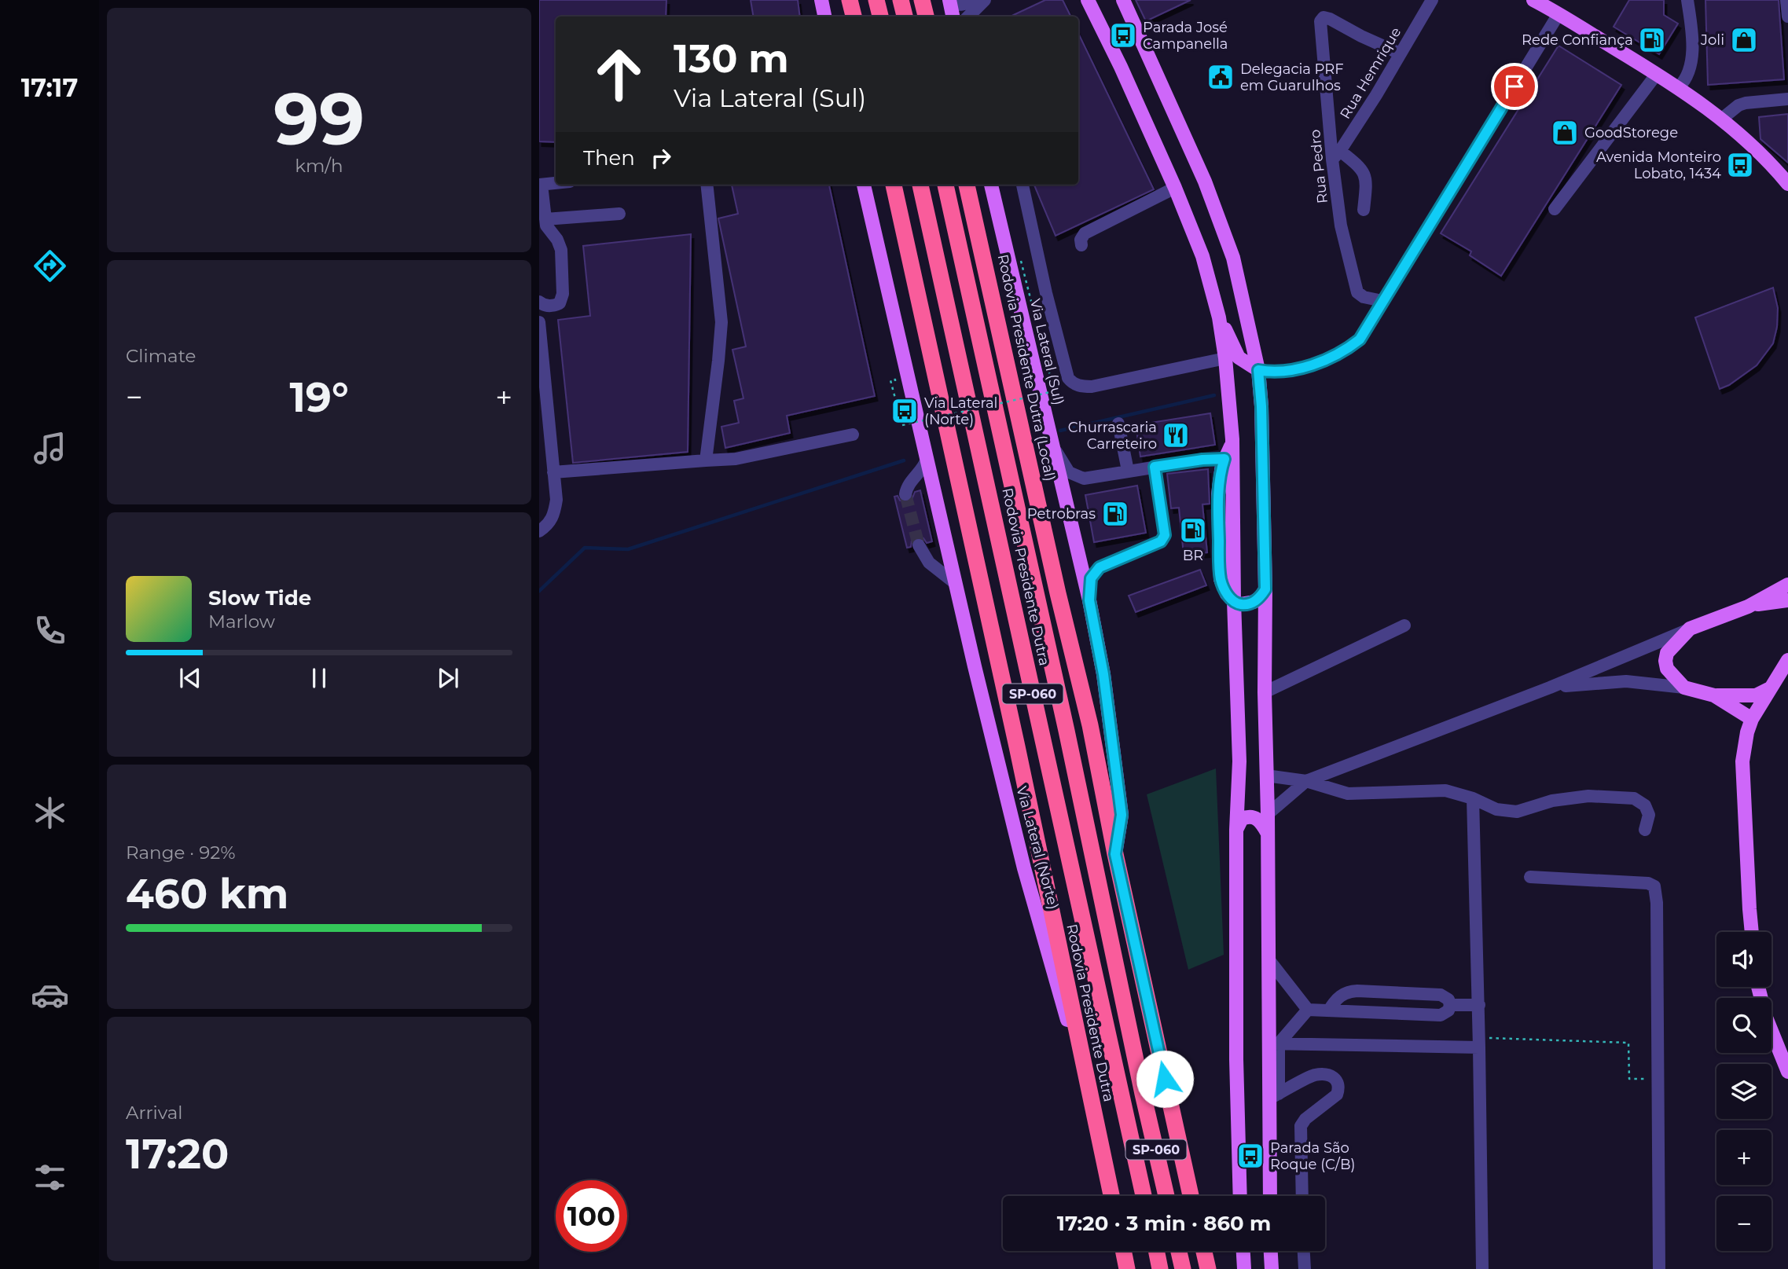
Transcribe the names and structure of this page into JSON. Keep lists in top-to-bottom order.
{
  "streets": {
    "highway": ["Rodovia Presidente Dutra (Local)", "Rodovia Presidente Dutra", "SP-060"],
    "main road": ["Via Lateral (Sul)", "Via Lateral (Norte)"],
    "street": ["Rua Hemrique", "Rua Pedro"]
  },
  "crossings": [
    ["Rua Hemrique", "Rua Pedro"],
    ["Via Lateral (Sul)", "Rodovia Presidente Dutra (Local)"],
    ["Rodovia Presidente Dutra", "Via Lateral (Norte)"]
  ],
  "places": {
    "bus stop": [
      "Parada José Campanella",
      "Avenida Monteiro Lobato, 1434",
      "Via Lateral (Norte)",
      "Parada São Roque (C/B)"
    ],
    "fuel station": ["Rede Confiança", "Petrobras", "BR"],
    "shop": ["Joli", "GoodStorege"],
    "public building": ["Delegacia PRF em Guarulhos"],
    "restaurant": ["Churrascaria Carreteiro"]
  },
  "page": {
    "tabs": "17:17",
    "tile": [
      ["99", "km/h"],
      "Climate",
      ["Range · 92%", "460 km"],
      ["Arrival", "17:20"]
    ],
    "turn": ["130 m", "Via Lateral (Sul)"],
    "then": "Then",
    "heat": ["−", "19°", "+"],
    "song": ["Slow Tide", "Marlow"],
    "map_buttons": ["+", "−"],
    "limit": "100",
    "trip": "17:20 · 3 min · 860 m"
  }
}
